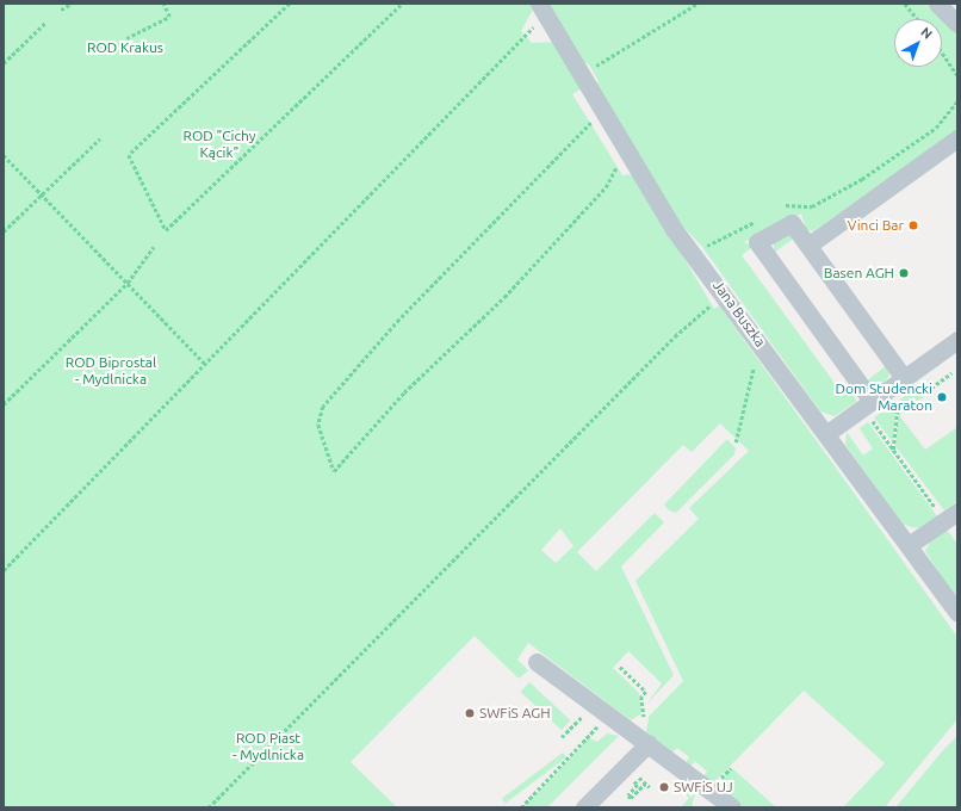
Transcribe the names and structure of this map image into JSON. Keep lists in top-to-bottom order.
{
  "streets": {
    "street": ["Jana Buszka"]
  },
  "parks": [
    "ROD Krakus",
    "ROD \"Cichy Kącik\"",
    "ROD Biprostal - Mydlnicka",
    "ROD Piast - Mydlnicka"
  ],
  "places": [
    "Vinci Bar",
    "Basen AGH",
    "Dom Studencki Maraton",
    "SWFiS AGH",
    "SWFiS UJ"
  ],
  "north": "top right"
}
